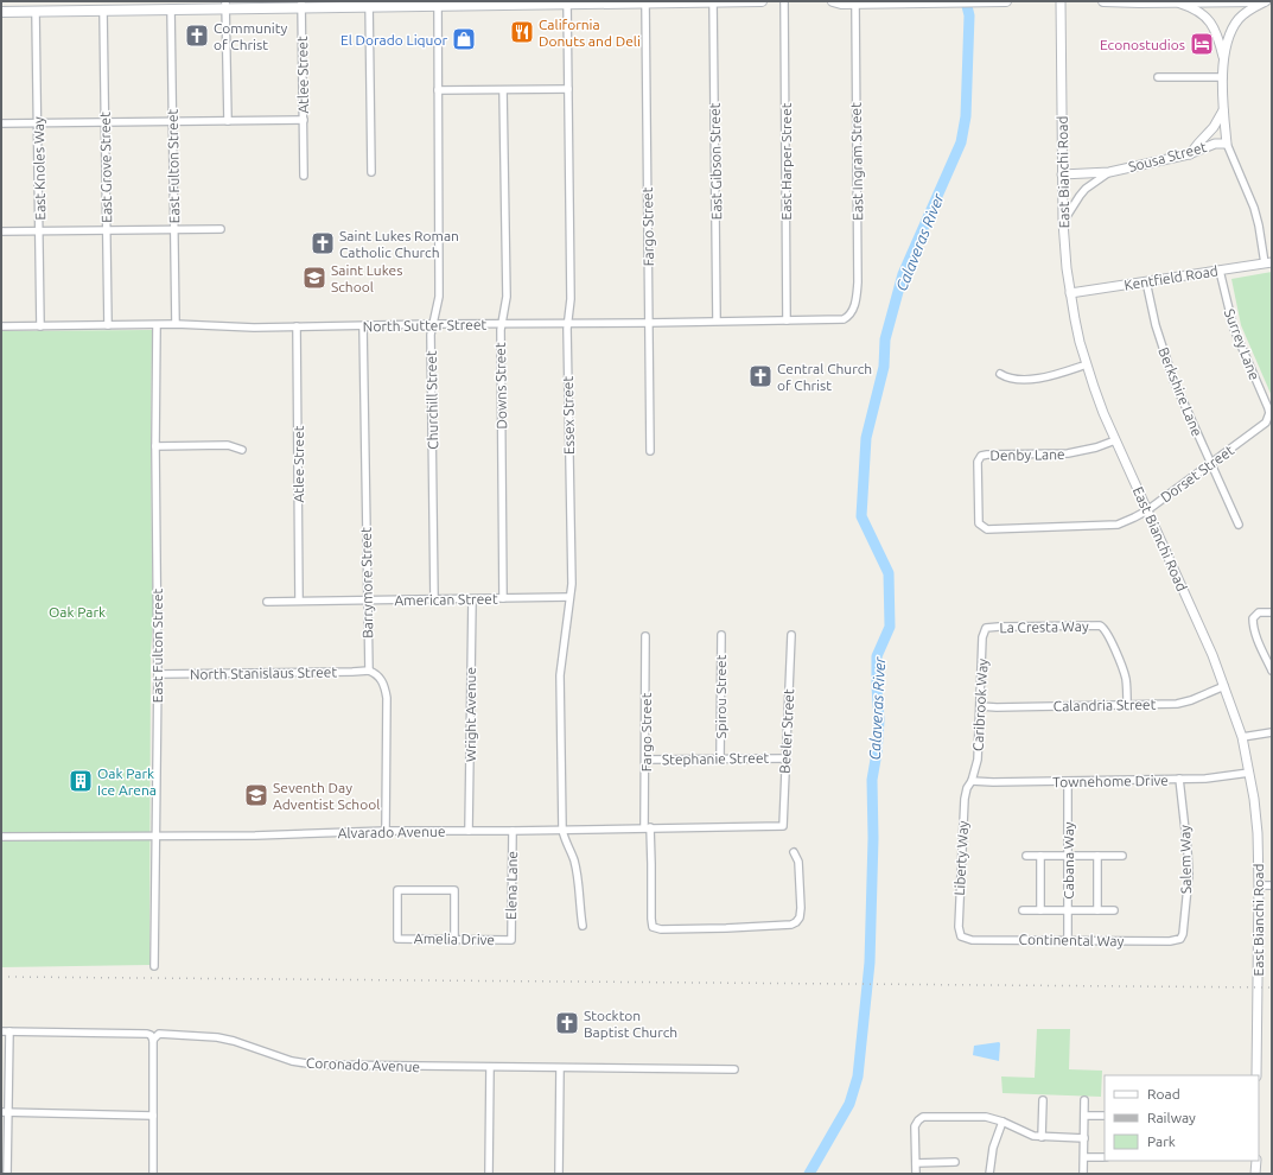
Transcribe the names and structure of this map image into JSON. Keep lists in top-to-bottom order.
{
  "streets": {
    "street": [
      "Atlee Street",
      "Sousa Street",
      "East Gibson Street",
      "East Harper Street",
      "East Ingram Street",
      "East Fulton Street",
      "East Grove Street",
      "East Knoles Way",
      "East Bianchi Road",
      "Fargo Street",
      "Kentfield Road",
      "North Sutter Street",
      "Surrey Lane",
      "Downs Street",
      "Berkshire Lane",
      "Churchill Street",
      "Essex Street",
      "Denby Lane",
      "Dorset Street",
      "Barrymore Street",
      "American Street",
      "La Cresta Way",
      "North Stanislaus Street",
      "Spirou Street",
      "Caribrook Way",
      "Calandria Street",
      "Wright Avenue",
      "Beeler Street",
      "Stephanie Street",
      "Townehome Drive",
      "Alvarado Avenue",
      "Liberty Way",
      "Salem Way",
      "Cabana Way",
      "Elena Lane",
      "Amelia Drive",
      "Continental Way",
      "Coronado Avenue"
    ]
  },
  "crossings": [
    ["Atlee Street", "North Sutter Street"],
    ["Atlee Street", "American Street"],
    ["Sousa Street", "East Bianchi Road"],
    ["East Gibson Street", "North Sutter Street"],
    ["East Harper Street", "North Sutter Street"],
    ["East Ingram Street", "North Sutter Street"],
    ["East Fulton Street", "North Sutter Street"],
    ["East Fulton Street", "North Stanislaus Street"],
    ["East Fulton Street", "Alvarado Avenue"],
    ["East Grove Street", "North Sutter Street"],
    ["East Knoles Way", "North Sutter Street"],
    ["East Bianchi Road", "Kentfield Road"],
    ["East Bianchi Road", "Denby Lane"],
    ["East Bianchi Road", "Dorset Street"],
    ["East Bianchi Road", "Calandria Street"],
    ["East Bianchi Road", "Townehome Drive"],
    ["Fargo Street", "North Sutter Street"],
    ["Fargo Street", "Stephanie Street"],
    ["Fargo Street", "Alvarado Avenue"],
    ["Kentfield Road", "Surrey Lane"],
    ["Kentfield Road", "Berkshire Lane"],
    ["North Sutter Street", "Downs Street"],
    ["North Sutter Street", "Churchill Street"],
    ["North Sutter Street", "Essex Street"],
    ["North Sutter Street", "Barrymore Street"],
    ["Surrey Lane", "Dorset Street"],
    ["Downs Street", "American Street"],
    ["Berkshire Lane", "Dorset Street"],
    ["Churchill Street", "American Street"],
    ["Essex Street", "American Street"],
    ["Essex Street", "Alvarado Avenue"],
    ["Denby Lane", "Dorset Street"],
    ["Barrymore Street", "American Street"],
    ["Barrymore Street", "North Stanislaus Street"],
    ["American Street", "Wright Avenue"],
    ["La Cresta Way", "Caribrook Way"],
    ["La Cresta Way", "Calandria Street"],
    ["Spirou Street", "Stephanie Street"],
    ["Caribrook Way", "Calandria Street"],
    ["Caribrook Way", "Townehome Drive"],
    ["Caribrook Way", "Liberty Way"],
    ["Wright Avenue", "Alvarado Avenue"],
    ["Beeler Street", "Stephanie Street"],
    ["Beeler Street", "Alvarado Avenue"],
    ["Townehome Drive", "Liberty Way"],
    ["Townehome Drive", "Salem Way"],
    ["Townehome Drive", "Cabana Way"],
    ["Alvarado Avenue", "Elena Lane"],
    ["Liberty Way", "Continental Way"],
    ["Salem Way", "Continental Way"],
    ["Cabana Way", "Continental Way"],
    ["Elena Lane", "Amelia Drive"]
  ],
  "water": ["Calaveras River"],
  "parks": ["Oak Park"],
  "places": {
    "restaurant": ["California Donuts and Deli"],
    "church": [
      "Community of Christ",
      "Saint Lukes Roman Catholic Church",
      "Central Church of Christ",
      "Stockton Baptist Church"
    ],
    "shop": ["El Dorado Liquor"],
    "hotel": ["Econostudios"],
    "school or university": ["Saint Lukes School", "Seventh Day Adventist School"],
    "building": ["Oak Park Ice Arena"]
  },
  "legend": ["Road", "Railway", "Park"]
}
